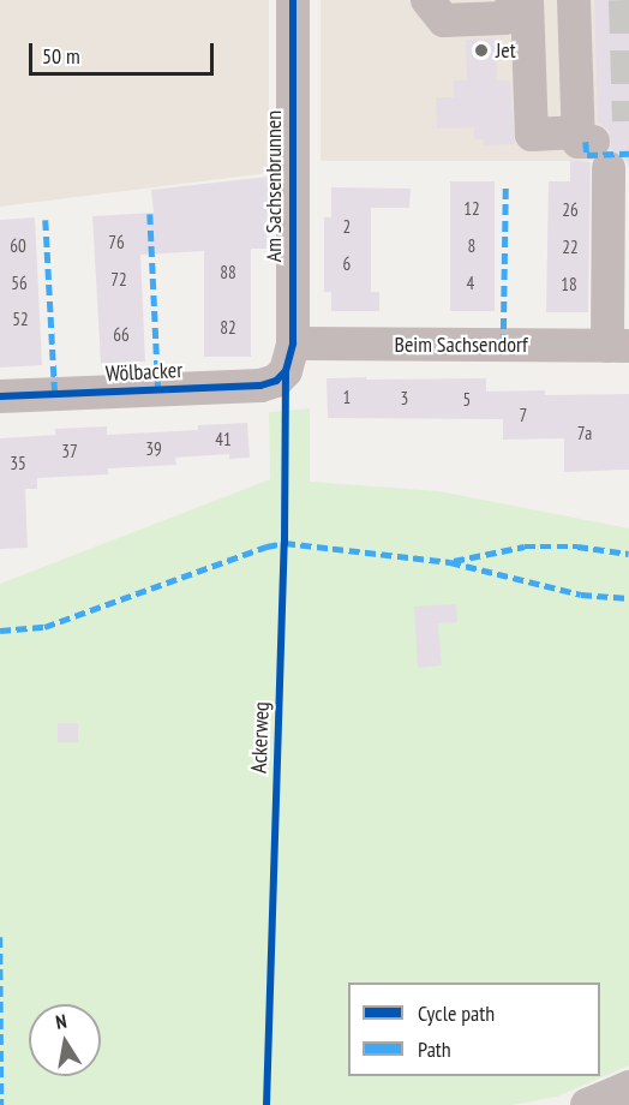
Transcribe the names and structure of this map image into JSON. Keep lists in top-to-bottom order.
{
  "streets": {
    "street": ["Am Sachsenbrunnen", "Beim Sachsendorf", "Wölbacker"],
    "cycle path": ["Ackerweg"]
  },
  "crossings": [
    ["Am Sachsenbrunnen", "Beim Sachsendorf"],
    ["Am Sachsenbrunnen", "Wölbacker"],
    ["Beim Sachsendorf", "Wölbacker"]
  ],
  "places": ["Jet"],
  "house_numbers": [
    "12",
    "26",
    "2",
    "76",
    "60",
    "8",
    "22",
    "6",
    "88",
    "72",
    "56",
    "4",
    "18",
    "52",
    "82",
    "66",
    "1",
    "3",
    "5",
    "7",
    "7a",
    "41",
    "39",
    "37",
    "35"
  ],
  "legend": ["Cycle path", "Path"],
  "scale_bar": "50 m",
  "north": "top"
}
